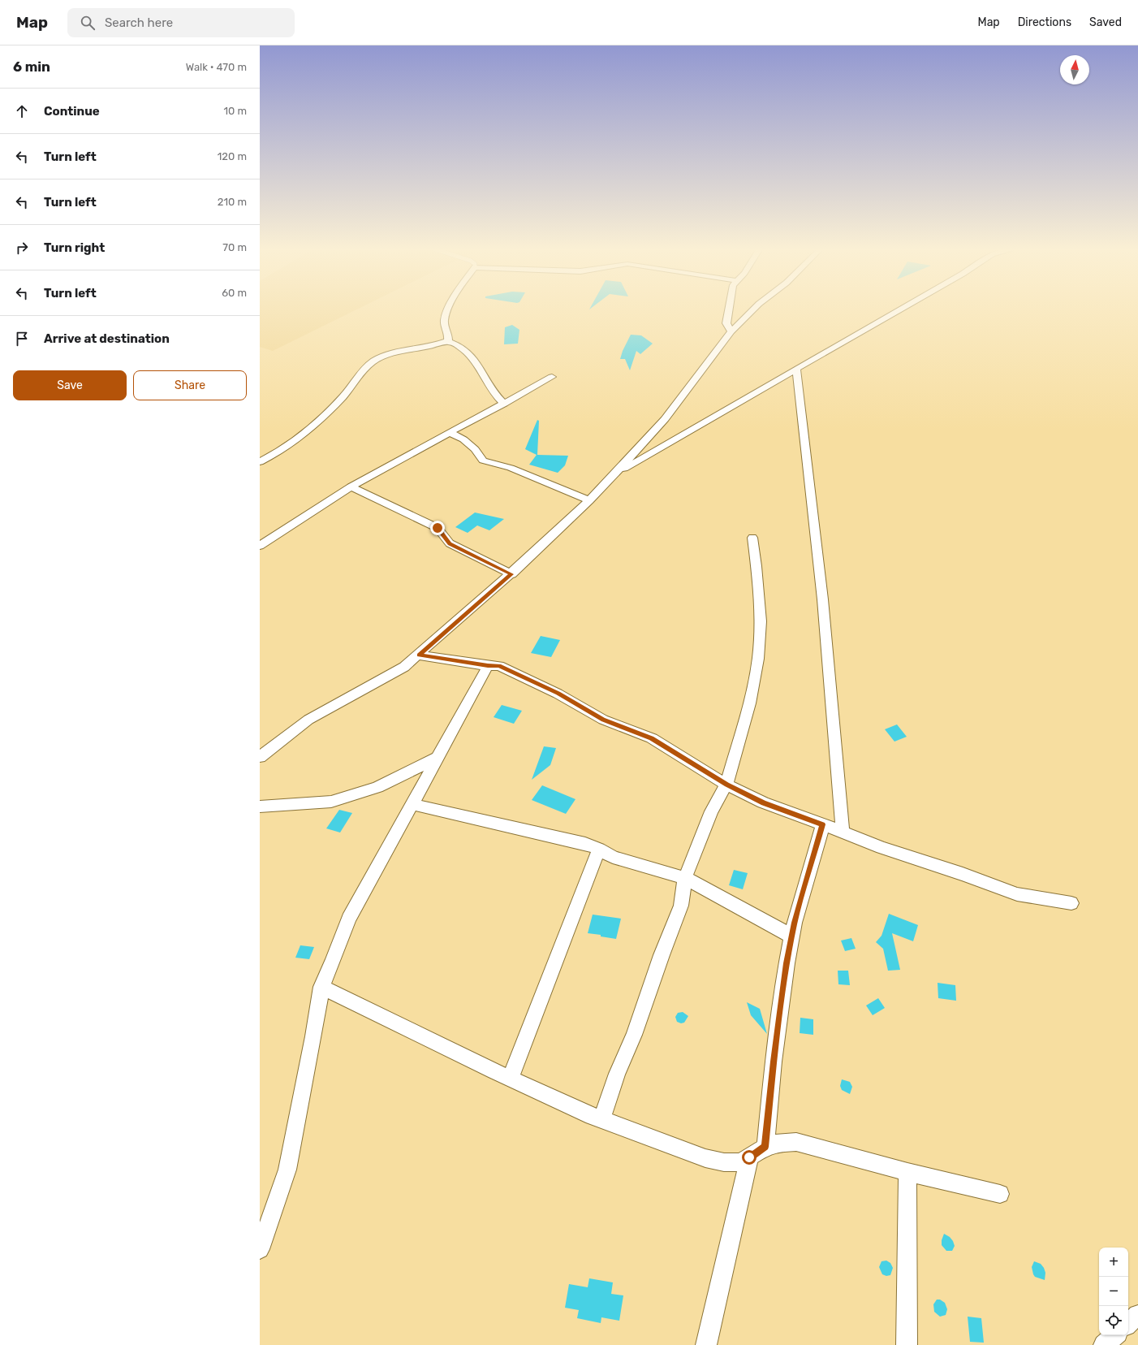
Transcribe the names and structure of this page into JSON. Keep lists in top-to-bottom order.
{
  "north": "top",
  "page": {
    "header": "Map",
    "search": "Search here",
    "nav": ["Map", "Directions", "Saved"],
    "heading": ["6 min", "Walk · 470 m"],
    "list": [
      ["Continue", "10 m"],
      ["Turn left", "120 m"],
      ["Turn left", "210 m"],
      ["Turn right", "70 m"],
      ["Turn left", "60 m"],
      "Arrive at destination"
    ],
    "buttons": ["Save", "Share"],
    "map_buttons": ["+", "−"]
  }
}
